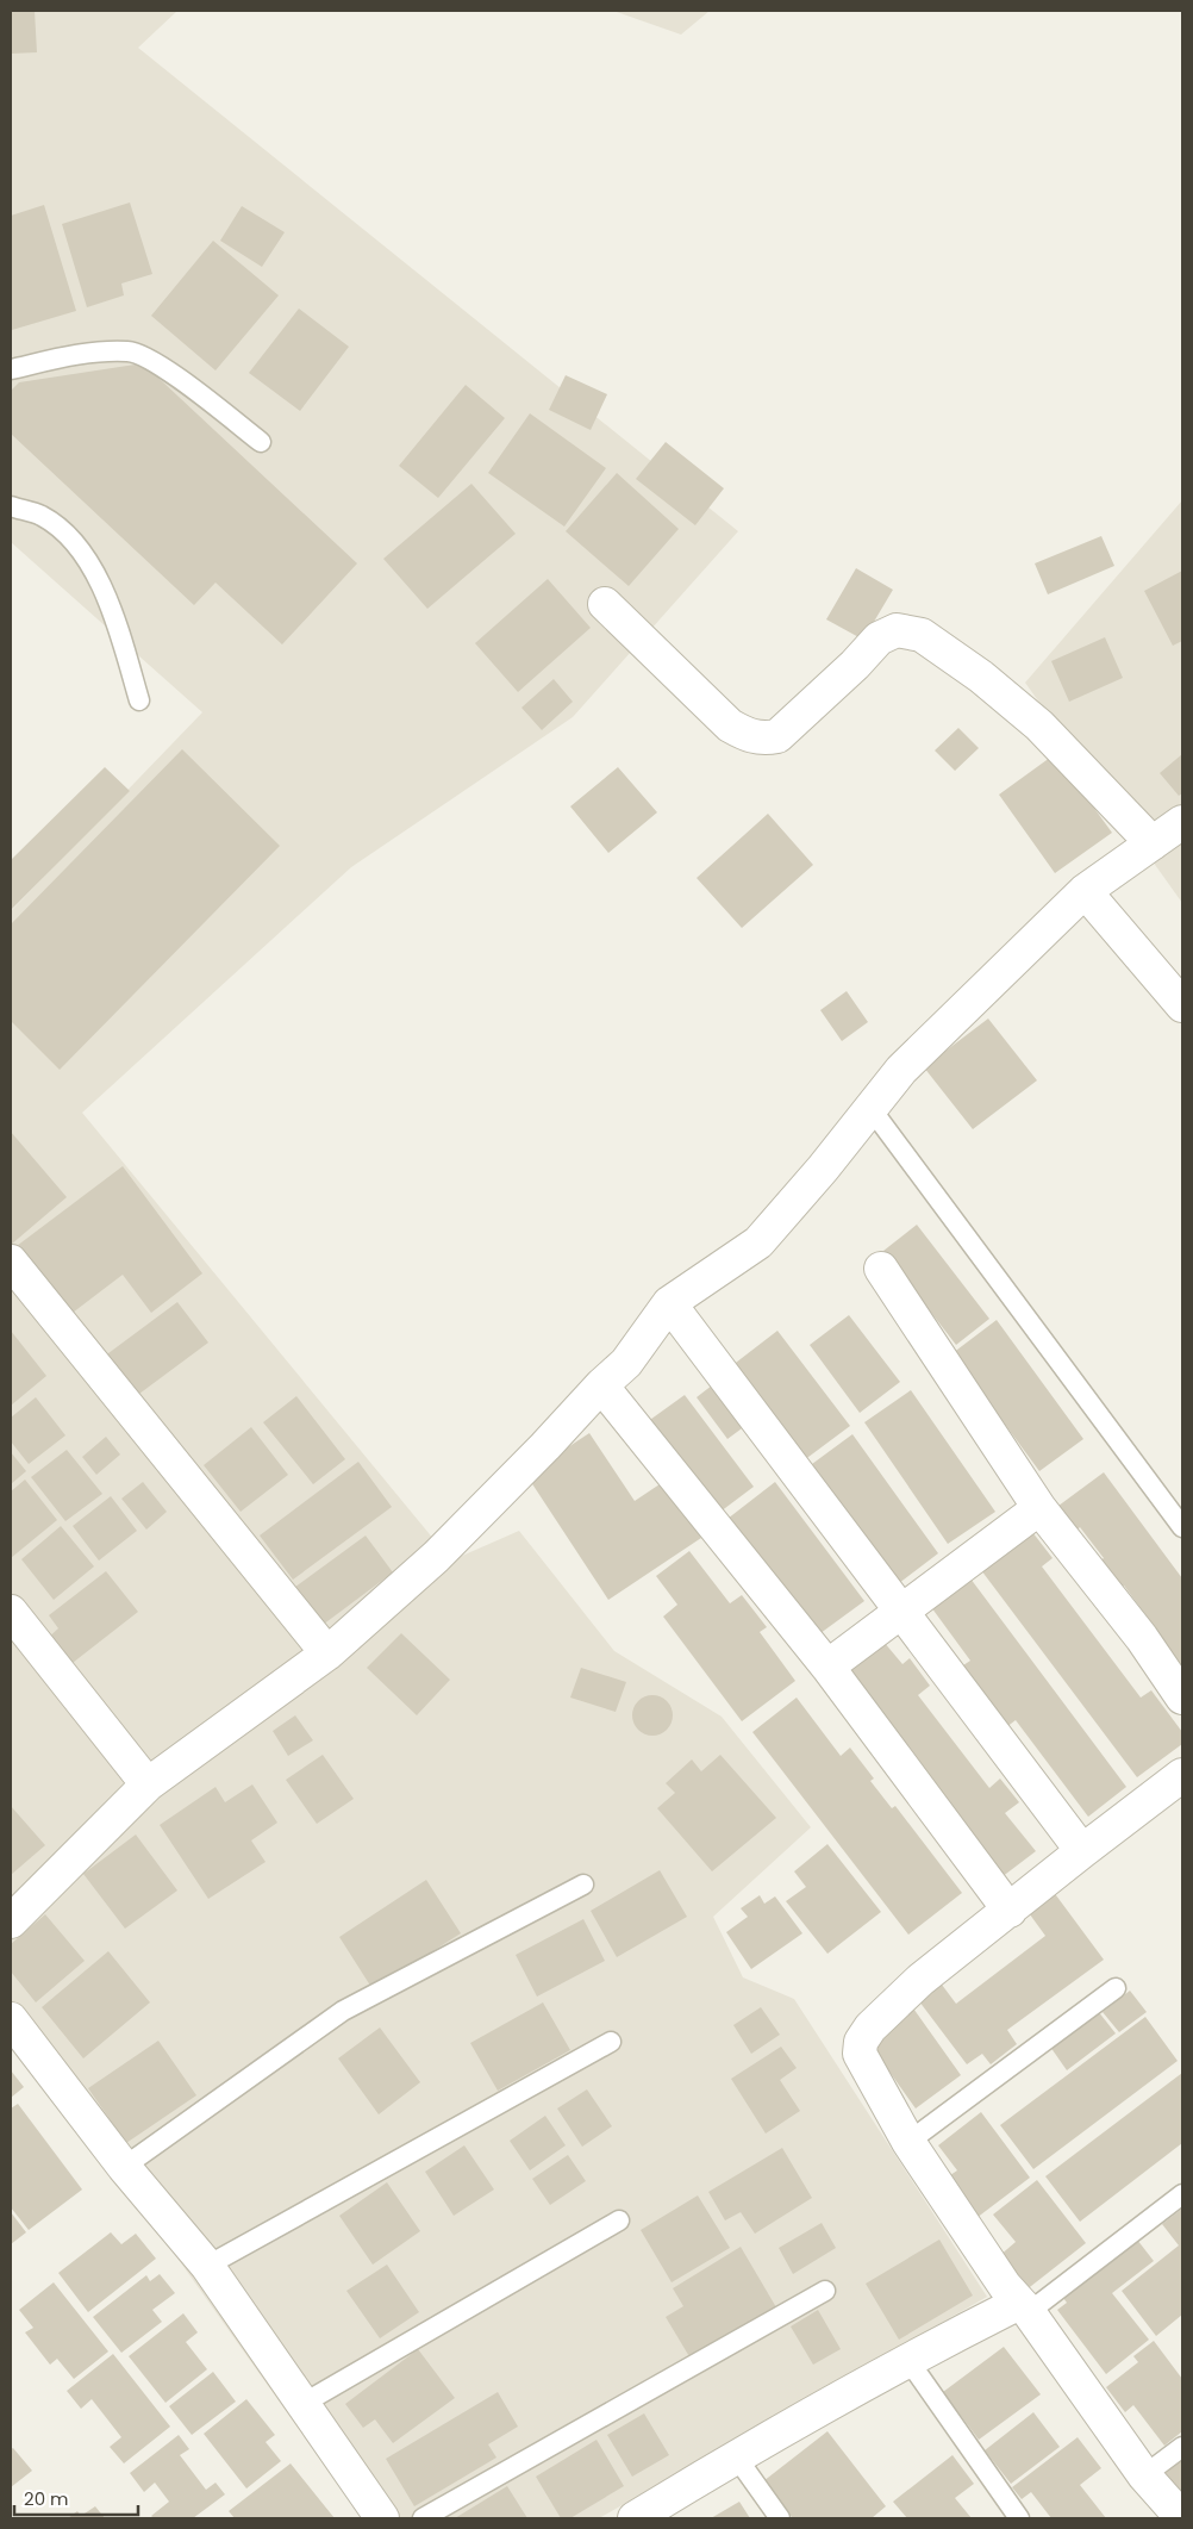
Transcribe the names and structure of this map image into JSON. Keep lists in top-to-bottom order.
{
  "scale_bar": "20 m"
}
